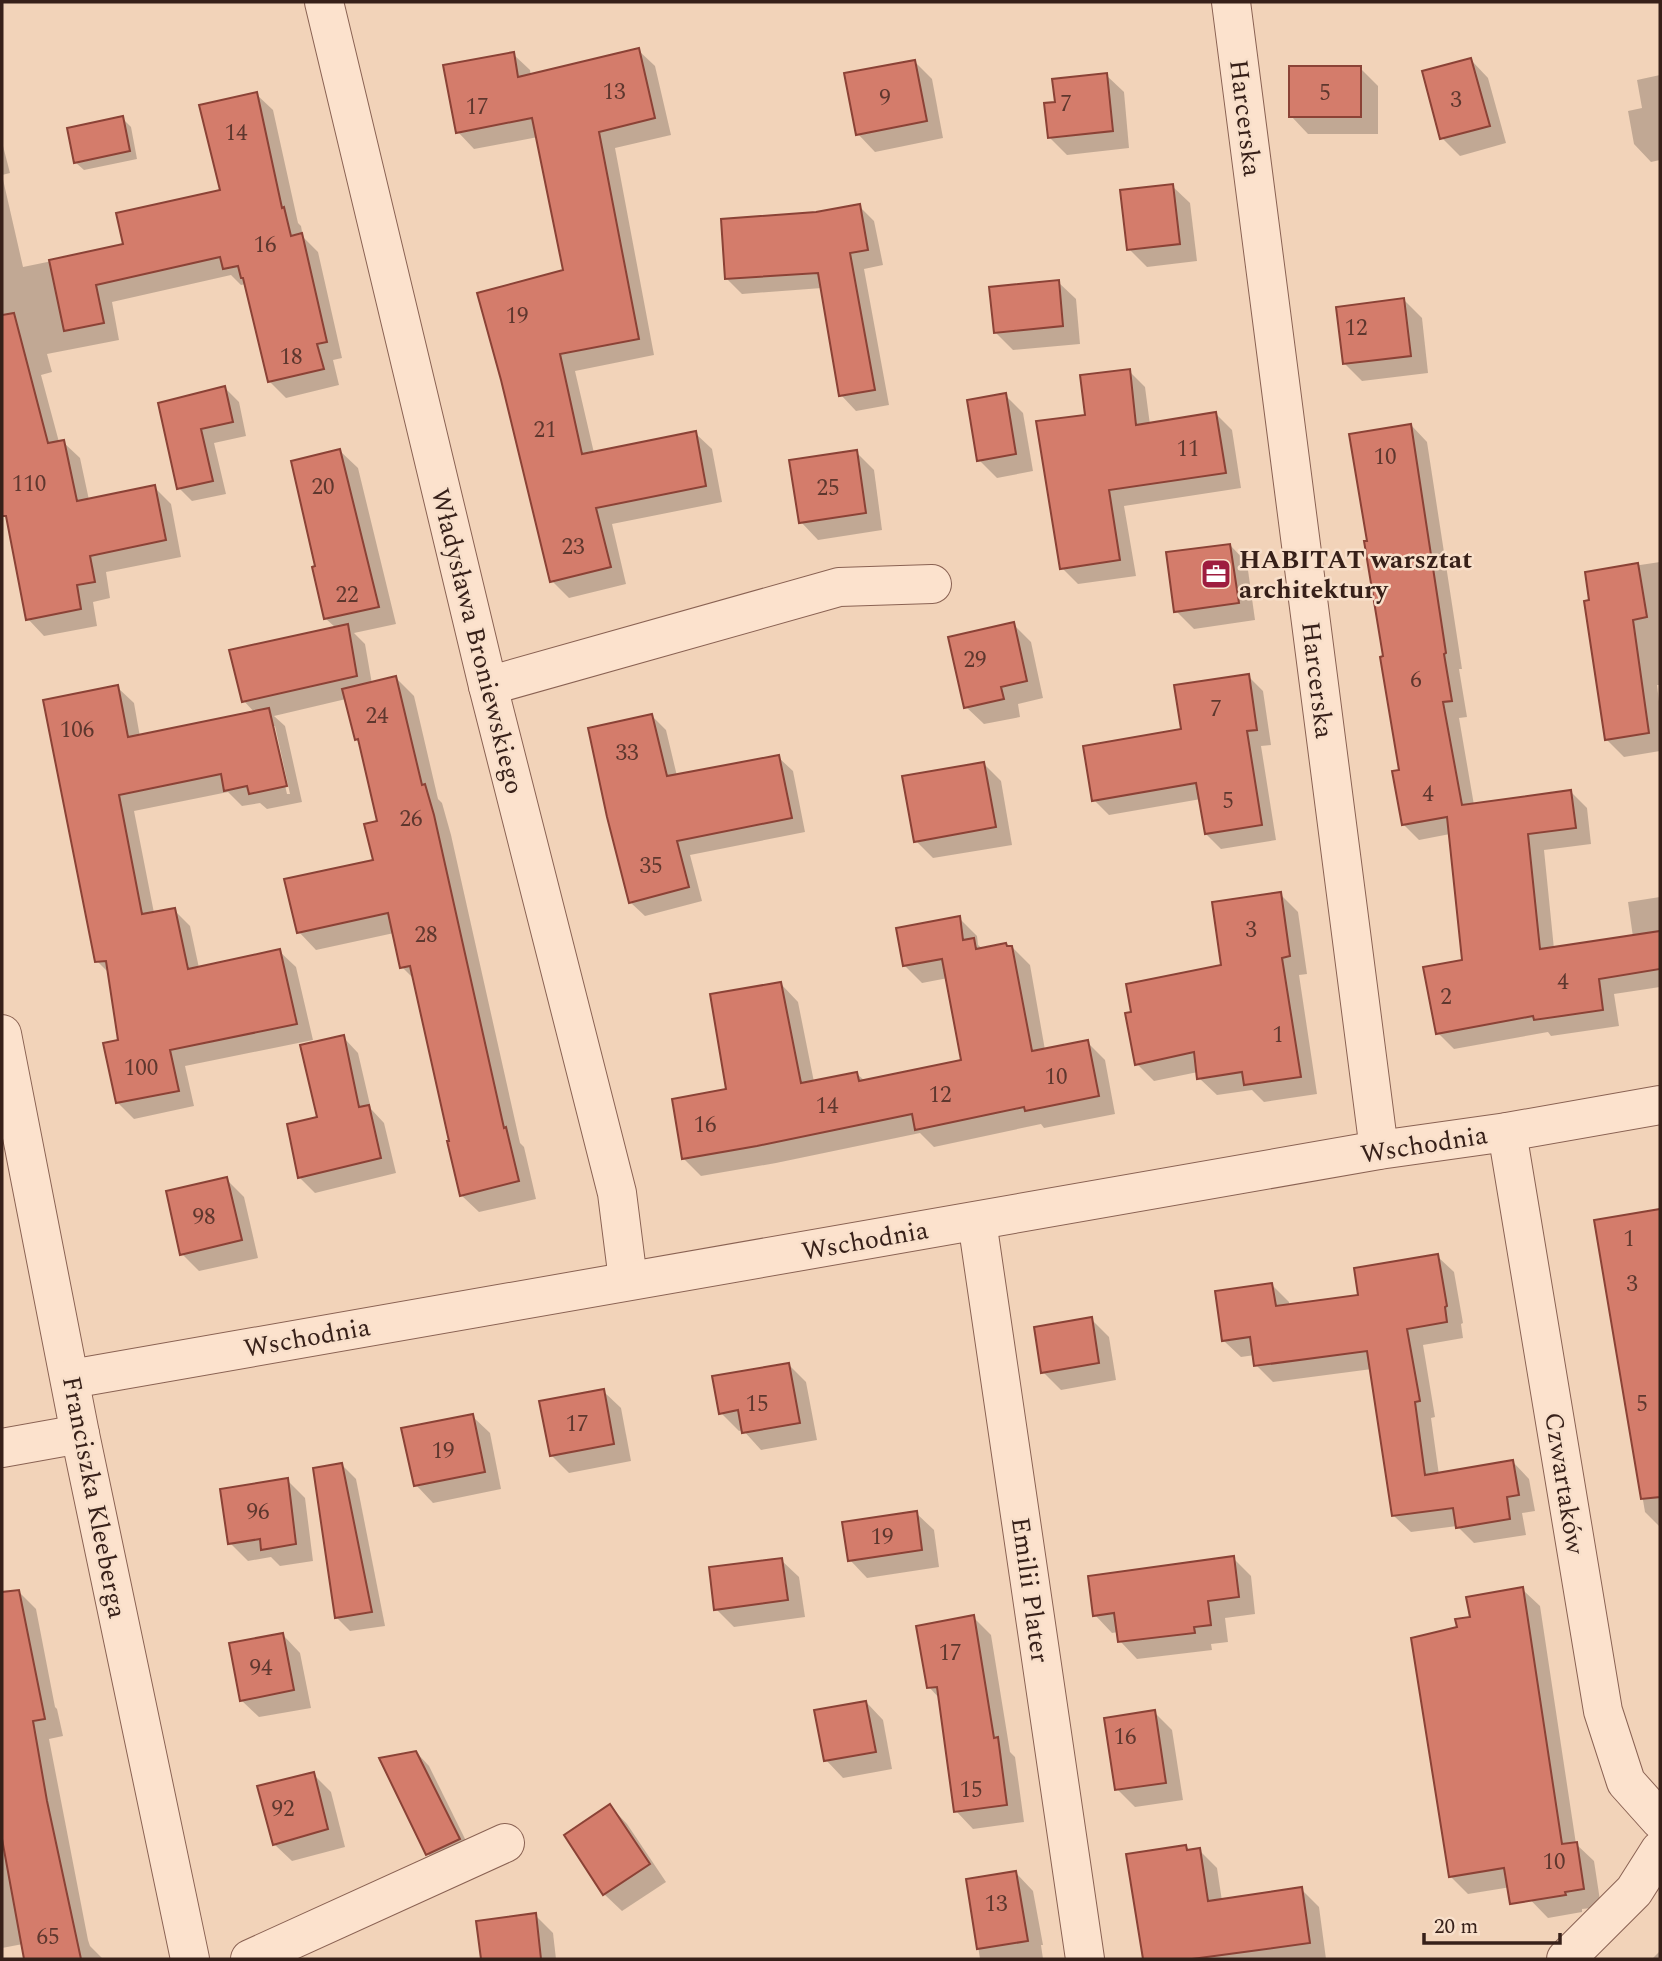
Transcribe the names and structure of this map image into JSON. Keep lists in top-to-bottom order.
{
  "streets": {
    "street": [
      "Harcerska",
      "Władysława Broniewskiego",
      "Wschodnia",
      "Czwartaków",
      "Franciszka Kleeberga",
      "Emilii Plater"
    ]
  },
  "crossings": [
    ["Harcerska", "Wschodnia"],
    ["Władysława Broniewskiego", "Wschodnia"],
    ["Wschodnia", "Czwartaków"],
    ["Wschodnia", "Franciszka Kleeberga"],
    ["Wschodnia", "Emilii Plater"]
  ],
  "places": {
    "office": ["HABITAT warsztat architektury"]
  },
  "house_numbers": [
    "13",
    "5",
    "9",
    "3",
    "7",
    "17",
    "14",
    "16",
    "19",
    "12",
    "18",
    "21",
    "11",
    "10",
    "110",
    "20",
    "25",
    "23",
    "22",
    "29",
    "6",
    "7",
    "24",
    "106",
    "33",
    "4",
    "5",
    "26",
    "35",
    "3",
    "28",
    "4",
    "2",
    "1",
    "100",
    "10",
    "12",
    "14",
    "16",
    "98",
    "1",
    "3",
    "15",
    "5",
    "17",
    "19",
    "96",
    "19",
    "17",
    "94",
    "16",
    "15",
    "92",
    "10",
    "13",
    "65"
  ],
  "scale_bar": "20 m"
}
